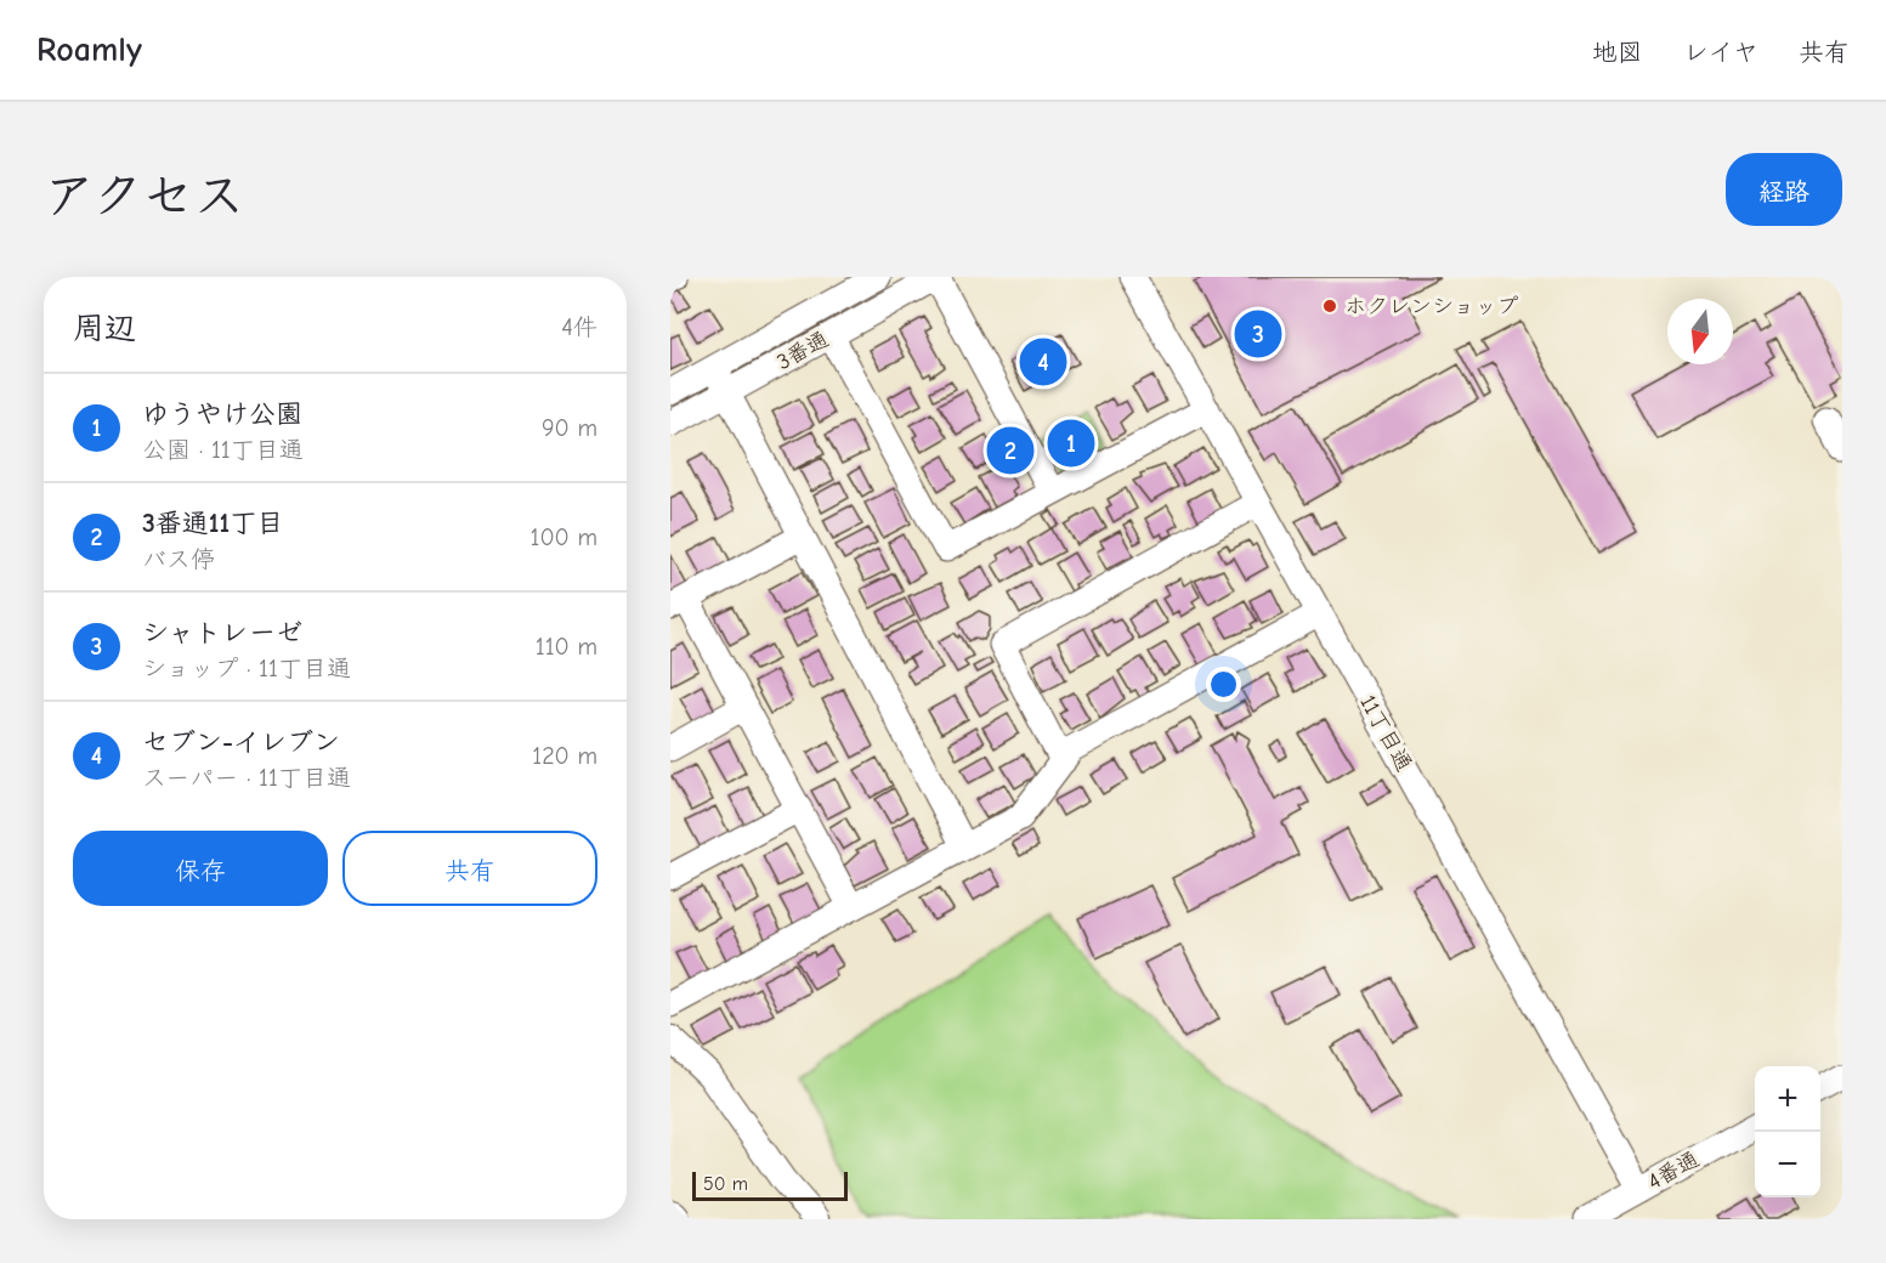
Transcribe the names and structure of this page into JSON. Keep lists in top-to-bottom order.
{
  "streets": {
    "street": ["3番通", "11丁目通", "4番通"]
  },
  "crossings": [
    ["11丁目通", "4番通"]
  ],
  "places": ["ホクレンショップ"],
  "scale_bar": "50 m",
  "north": "bottom",
  "page": {
    "header": "Roamly",
    "nav": ["地図", "レイヤ", "共有"],
    "title": "アクセス",
    "buttons": [
      "経路",
      ["保存", "共有"]
    ],
    "heading": ["周辺", "4件"],
    "pins": [
      "3",
      "4",
      "1",
      "2"
    ],
    "list": [
      {
        "mark": "1",
        "name": "ゆうやけ公園",
        "note": "公園 · 11丁目通",
        "value": "90 m"
      },
      {
        "mark": "2",
        "name": "3番通11丁目",
        "note": "バス停",
        "value": "100 m"
      },
      {
        "mark": "3",
        "name": "シャトレーゼ",
        "note": "ショップ · 11丁目通",
        "value": "110 m"
      },
      {
        "mark": "4",
        "name": "セブン-イレブン",
        "note": "スーパー · 11丁目通",
        "value": "120 m"
      }
    ],
    "map_buttons": ["+", "−"],
    "scale": "50 m"
  }
}
